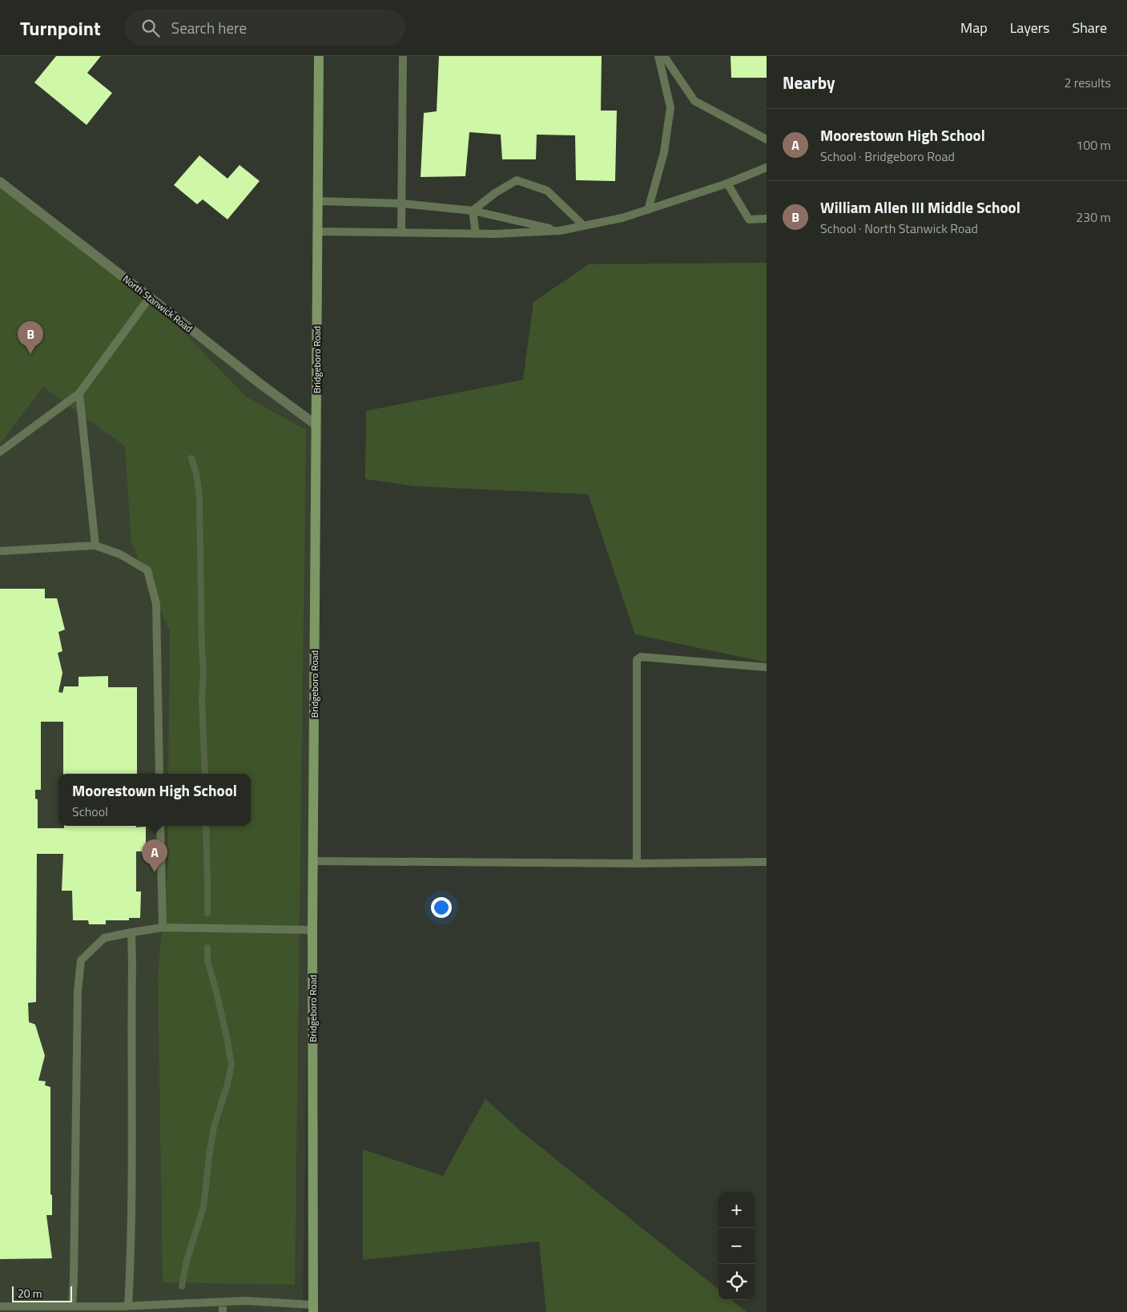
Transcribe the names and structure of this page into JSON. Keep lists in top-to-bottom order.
{
  "streets": {
    "main road": ["Bridgeboro Road"],
    "street": ["North Stanwick Road"]
  },
  "crossings": [
    ["North Stanwick Road", "Bridgeboro Road"]
  ],
  "scale_bar": "20 m",
  "page": {
    "header": "Turnpoint",
    "search": "Search here",
    "nav": ["Map", "Layers", "Share"],
    "heading": ["Nearby", "2 results"],
    "list": [
      {
        "mark": "A",
        "name": "Moorestown High School",
        "note": "School · Bridgeboro Road",
        "value": "100 m"
      },
      {
        "mark": "B",
        "name": "William Allen III Middle School",
        "note": "School · North Stanwick Road",
        "value": "230 m"
      }
    ],
    "pins": ["B", "A"],
    "popup": ["Moorestown High School", "School"],
    "map_buttons": ["+", "−"],
    "scale": "20 m"
  }
}
